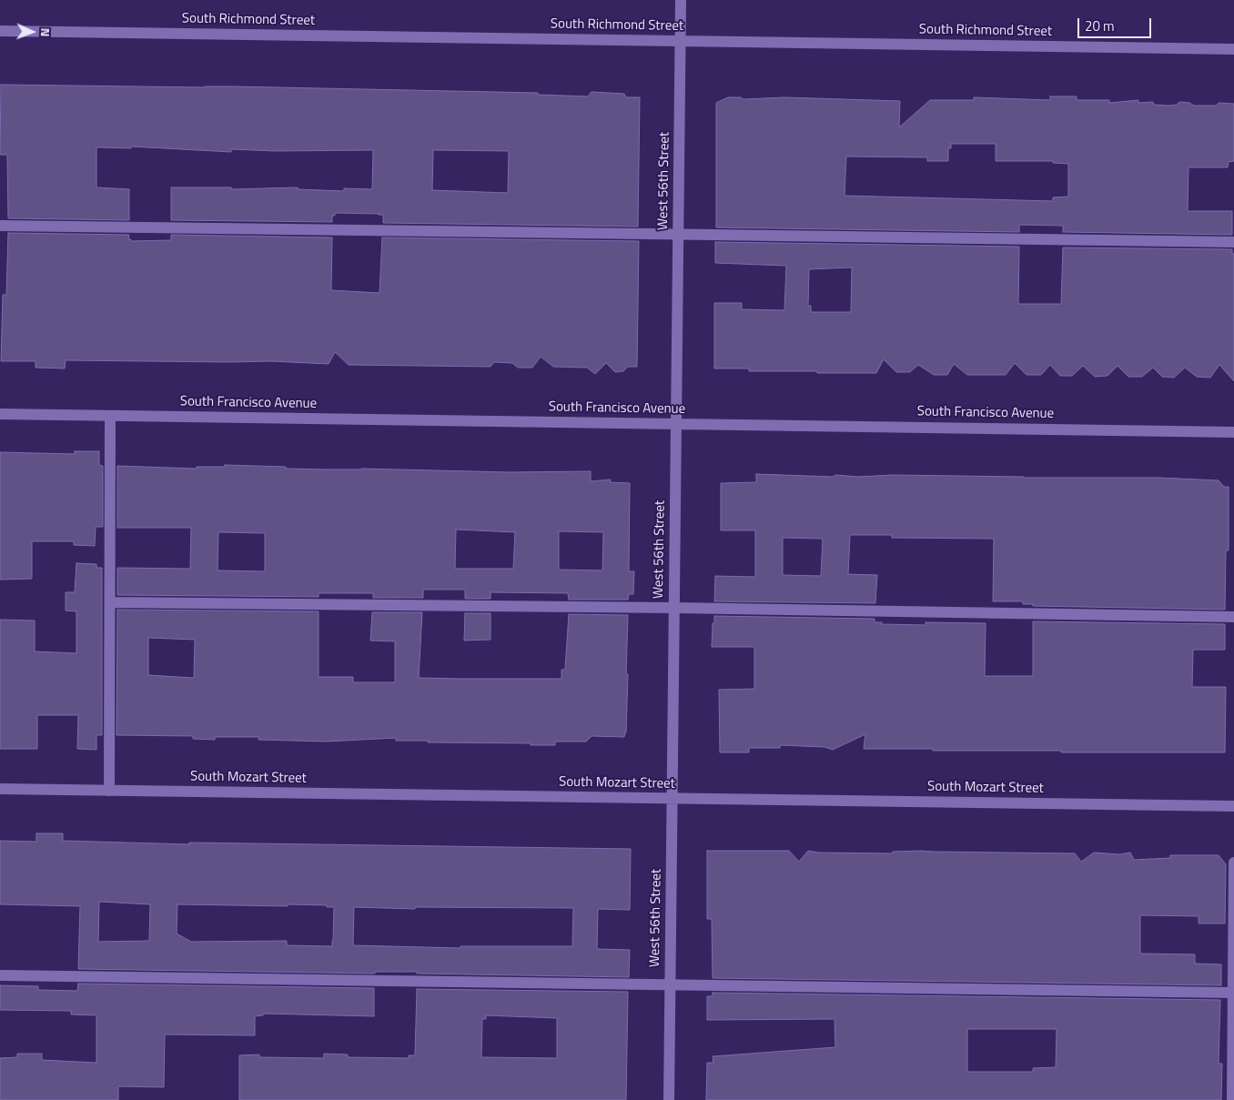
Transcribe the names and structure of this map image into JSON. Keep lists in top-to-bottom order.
{
  "streets": {
    "street": [
      "South Richmond Street",
      "West 56th Street",
      "South Francisco Avenue",
      "South Mozart Street"
    ]
  },
  "crossings": [
    ["South Richmond Street", "West 56th Street"],
    ["West 56th Street", "South Francisco Avenue"],
    ["West 56th Street", "South Mozart Street"]
  ],
  "scale_bar": "20 m",
  "north": "right"
}
